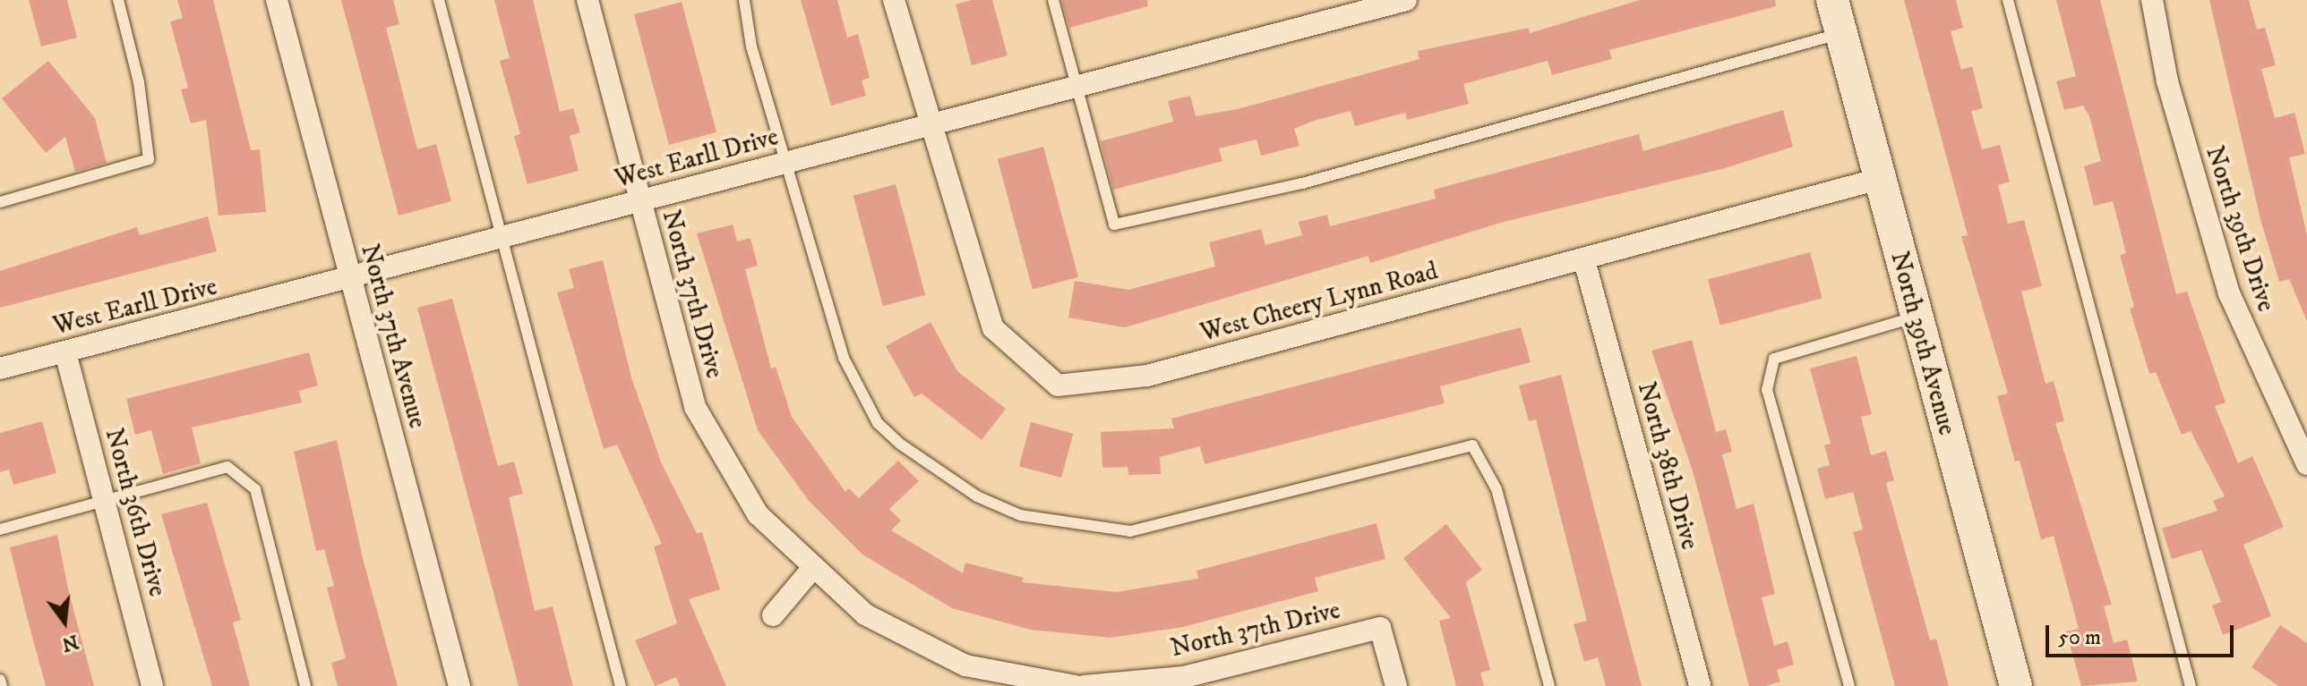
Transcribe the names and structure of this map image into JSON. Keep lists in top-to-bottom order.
{
  "streets": {
    "street": [
      "West Earll Drive",
      "North 39th Drive",
      "North 37th Drive",
      "West Cheery Lynn Road",
      "North 37th Avenue",
      "North 39th Avenue",
      "North 38th Drive",
      "North 36th Drive"
    ]
  },
  "crossings": [
    ["West Earll Drive", "North 37th Drive"],
    ["West Earll Drive", "West Cheery Lynn Road"],
    ["West Earll Drive", "North 37th Avenue"],
    ["West Earll Drive", "North 36th Drive"],
    ["West Cheery Lynn Road", "North 39th Avenue"],
    ["West Cheery Lynn Road", "North 38th Drive"]
  ],
  "scale_bar": "50 m",
  "north": "bottom"
}
